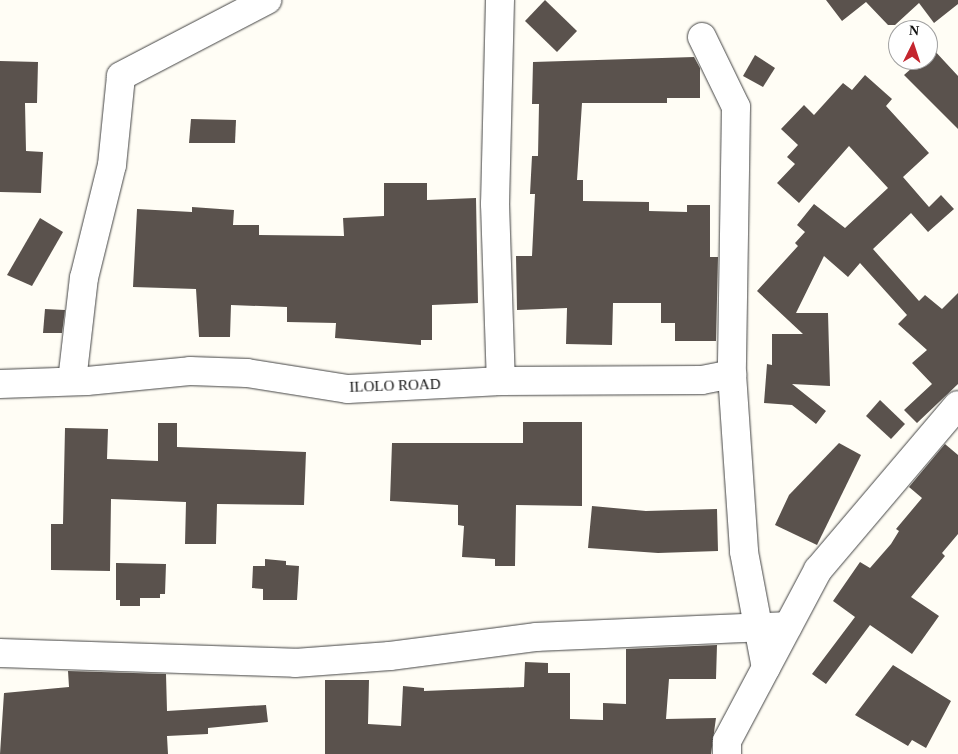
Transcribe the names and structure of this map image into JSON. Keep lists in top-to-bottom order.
{
  "streets": {
    "street": ["ILOLO ROAD"]
  },
  "north": "top"
}
